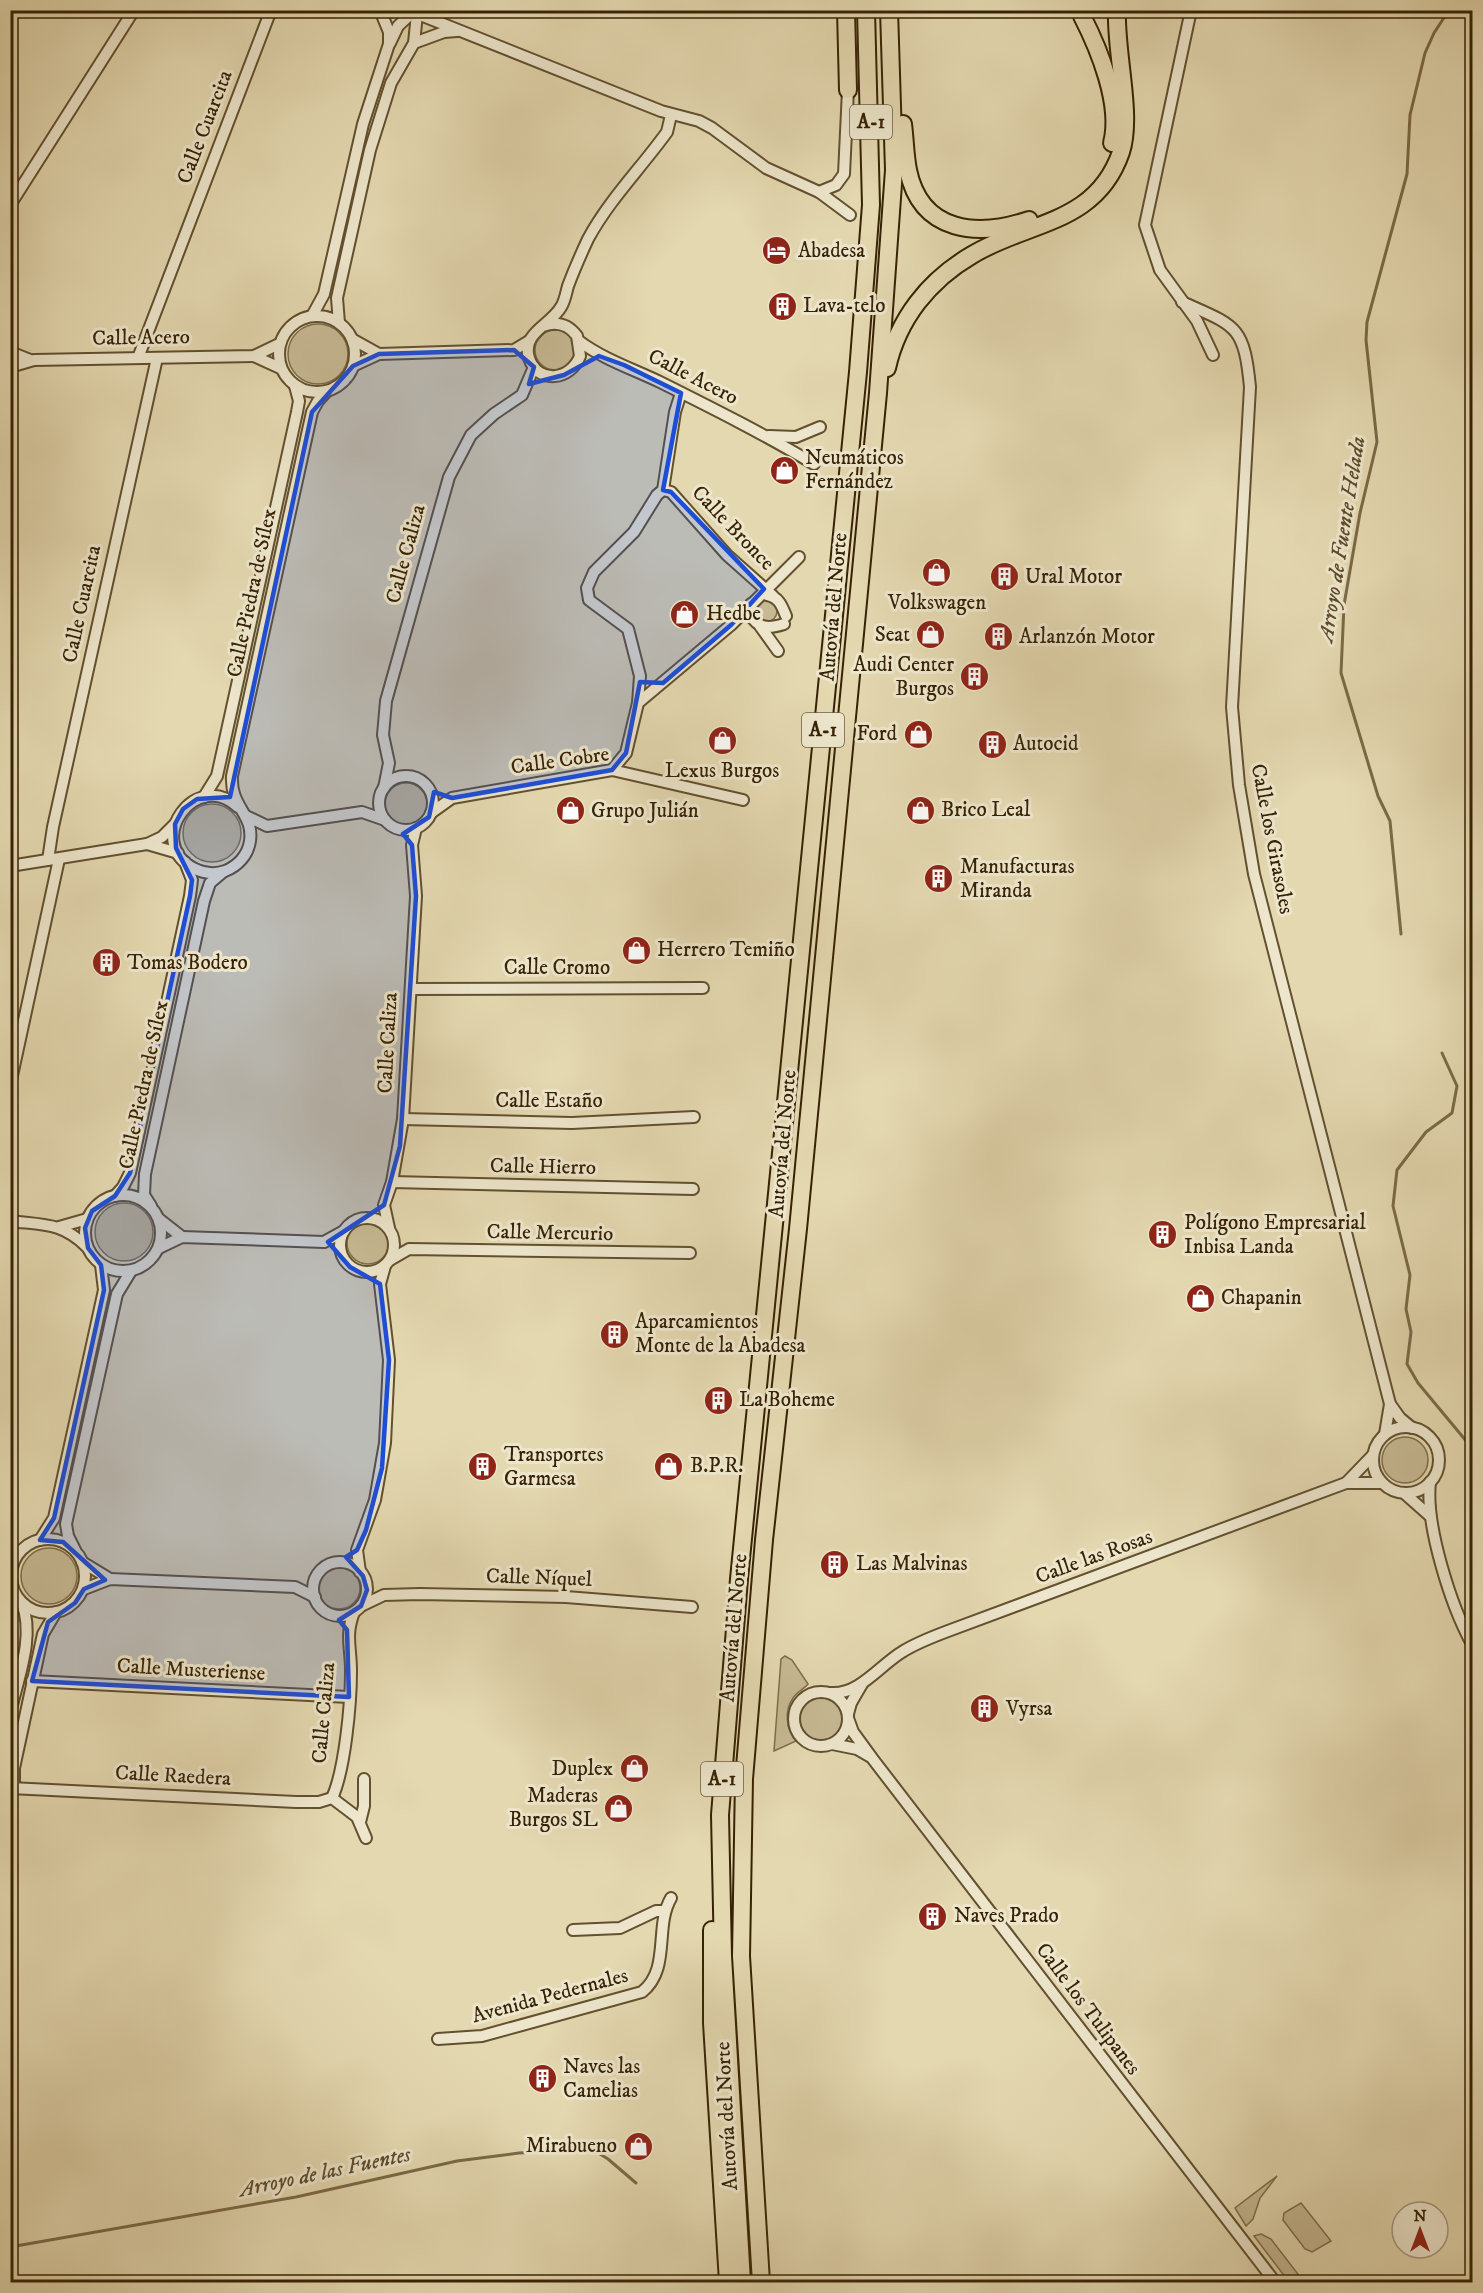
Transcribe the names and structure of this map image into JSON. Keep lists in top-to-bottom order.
{
  "streets": {
    "highway": ["A-1", "Autovía del Norte"],
    "street": [
      "Calle Cuarcita",
      "Calle Acero",
      "Calle Bronce",
      "Calle Caliza",
      "Calle Piedra de Sílex",
      "Calle Cobre",
      "Calle los Girasoles",
      "Calle Cromo",
      "Calle Estaño",
      "Calle Hierro",
      "Calle Mercurio",
      "Calle las Rosas",
      "Calle Níquel",
      "Calle Musteriense",
      "Calle Raedera",
      "Avenida Pedernales",
      "Calle los Tulipanes"
    ]
  },
  "crossings": [
    ["Calle Cuarcita", "Calle Acero"],
    ["Calle Acero", "Calle Caliza"],
    ["Calle Acero", "Calle Piedra de Sílex"],
    ["Calle Caliza", "Calle Cobre"],
    ["Calle Caliza", "Calle Cromo"],
    ["Calle Caliza", "Calle Estaño"],
    ["Calle Caliza", "Calle Hierro"],
    ["Calle Caliza", "Calle Níquel"],
    ["Calle Caliza", "Calle Musteriense"],
    ["Calle Caliza", "Calle Raedera"],
    ["Calle los Girasoles", "Calle las Rosas"],
    ["Calle las Rosas", "Calle los Tulipanes"]
  ],
  "water": ["Arroyo de Fuente Helada", "Arroyo de las Fuentes"],
  "places": {
    "hotel": ["Abadesa"],
    "building": [
      "Lava-telo",
      "Ural Motor",
      "Arlanzón Motor",
      "Audi Center Burgos",
      "Autocid",
      "Manufacturas Miranda",
      "Tomas Bodero",
      "Polígono Empresarial Inbisa Landa",
      "Aparcamientos Monte de la Abadesa",
      "La Boheme",
      "Transportes Garmesa",
      "Las Malvinas",
      "Vyrsa",
      "Naves Prado",
      "Naves las Camelias"
    ],
    "shop": [
      "Neumáticos Fernández",
      "Volkswagen",
      "Hedbe",
      "Seat",
      "Ford",
      "Lexus Burgos",
      "Brico Leal",
      "Grupo Julián",
      "Herrero Temiño",
      "Chapanin",
      "B.P.R.",
      "Duplex",
      "Maderas Burgos SL",
      "Mirabueno"
    ]
  },
  "north": "top"
}
